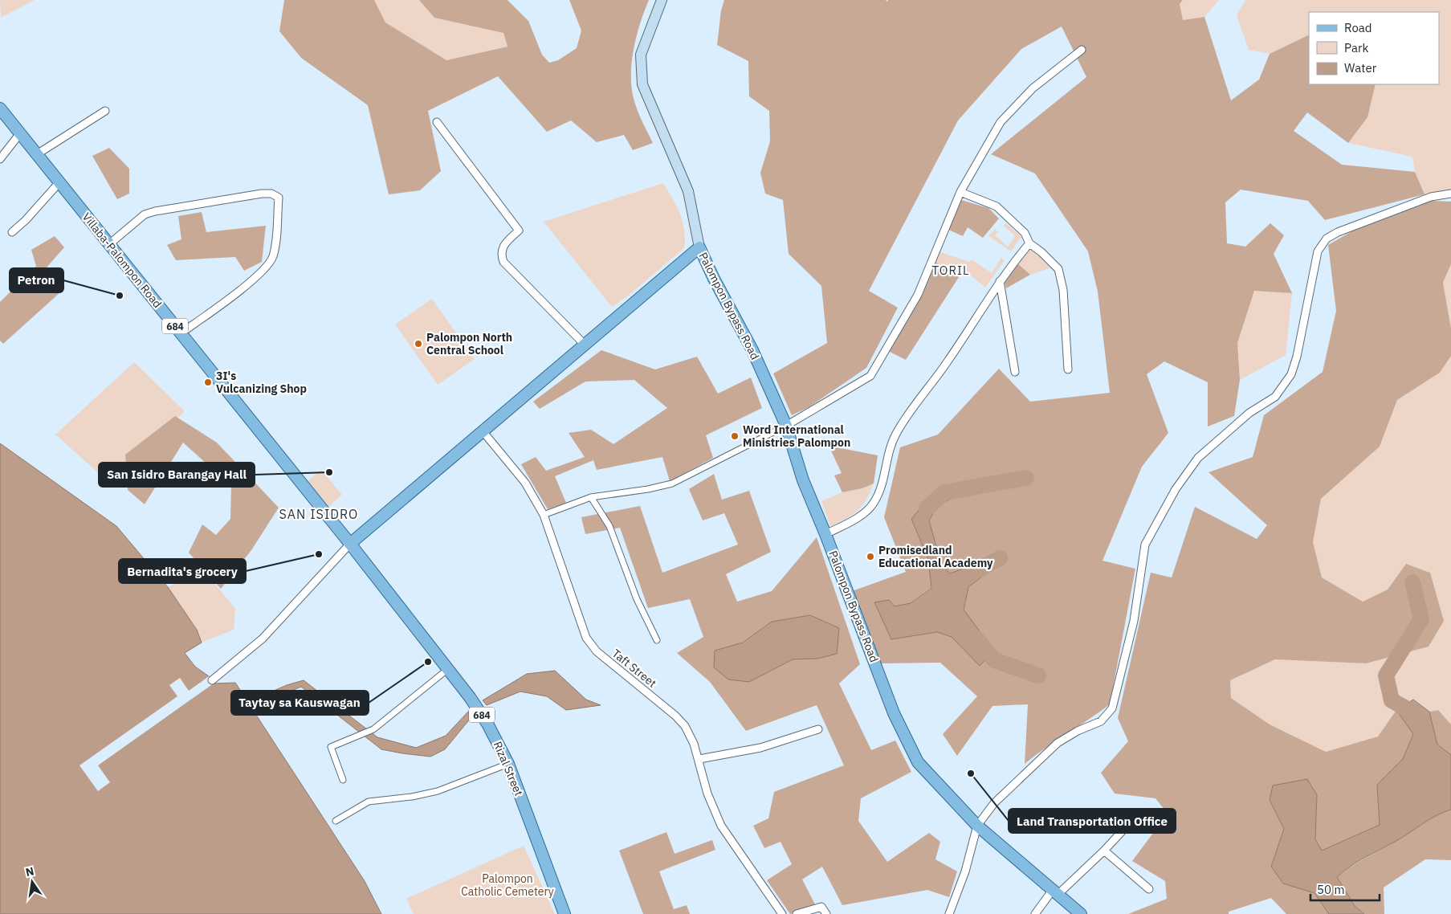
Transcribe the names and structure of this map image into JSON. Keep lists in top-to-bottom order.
{
  "streets": {
    "main road": [
      "Villaba-Palompon Road",
      "Palompon Bypass Road",
      "684",
      "Rizal Street"
    ],
    "street": ["Taft Street"]
  },
  "crossings": [
    ["Villaba-Palompon Road", "Rizal Street"]
  ],
  "districts": ["TORIL", "SAN ISIDRO"],
  "parks": ["Palompon Catholic Cemetery"],
  "places": [
    "Petron",
    "Palompon North Central School",
    "3I's Vulcanizing Shop",
    "Word International Ministries Palompon",
    "San Isidro Barangay Hall",
    "Bernadita's grocery",
    "Promisedland Educational Academy",
    "Taytay sa Kauswagan",
    "Land Transportation Office"
  ],
  "legend": ["Road", "Park", "Water"],
  "scale_bar": "50 m",
  "north": "top"
}
